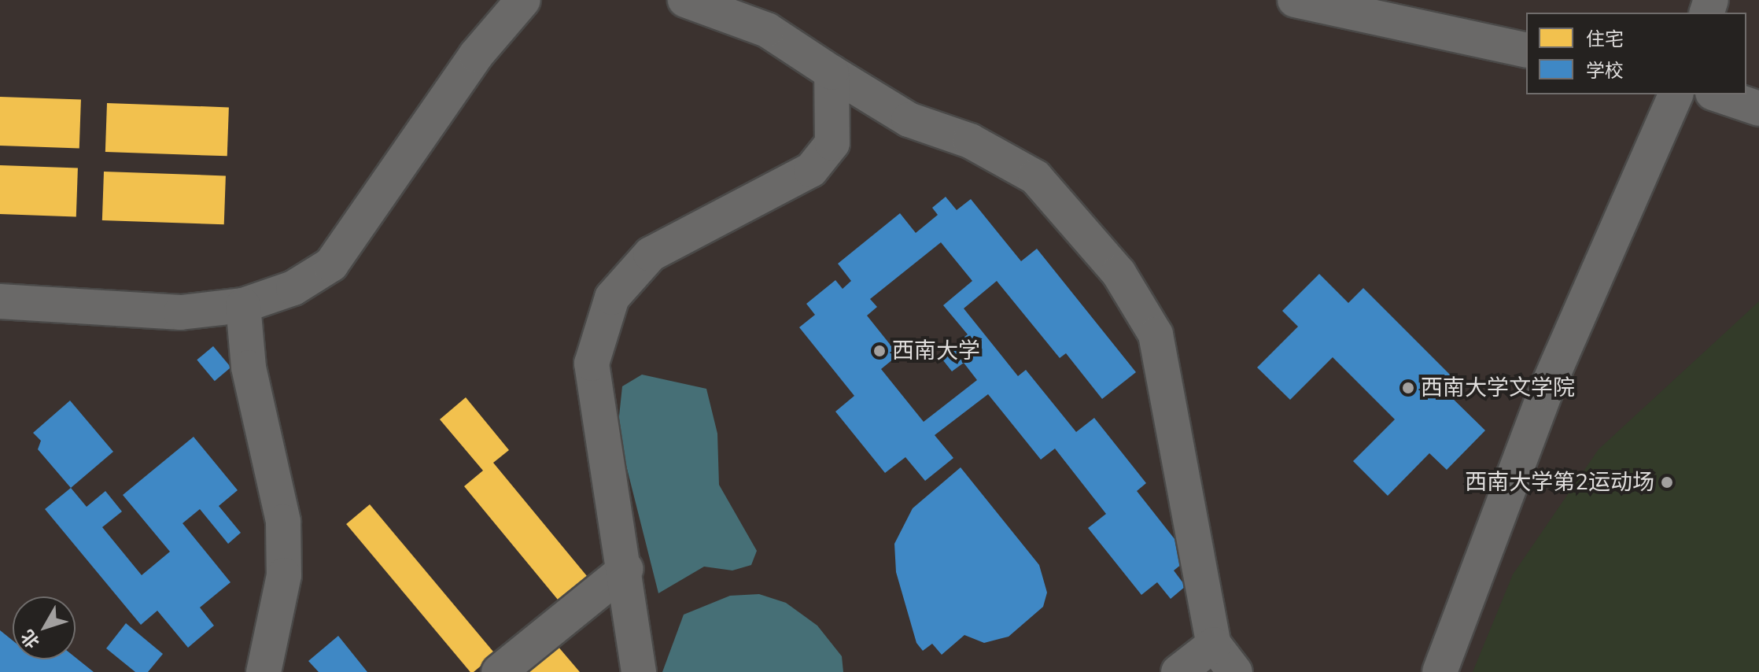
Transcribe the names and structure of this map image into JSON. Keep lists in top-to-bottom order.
{
  "places": ["西南大学", "西南大学文学院", "西南大学第2运动场"],
  "legend": ["住宅", "学校"],
  "north": "bottom left"
}
